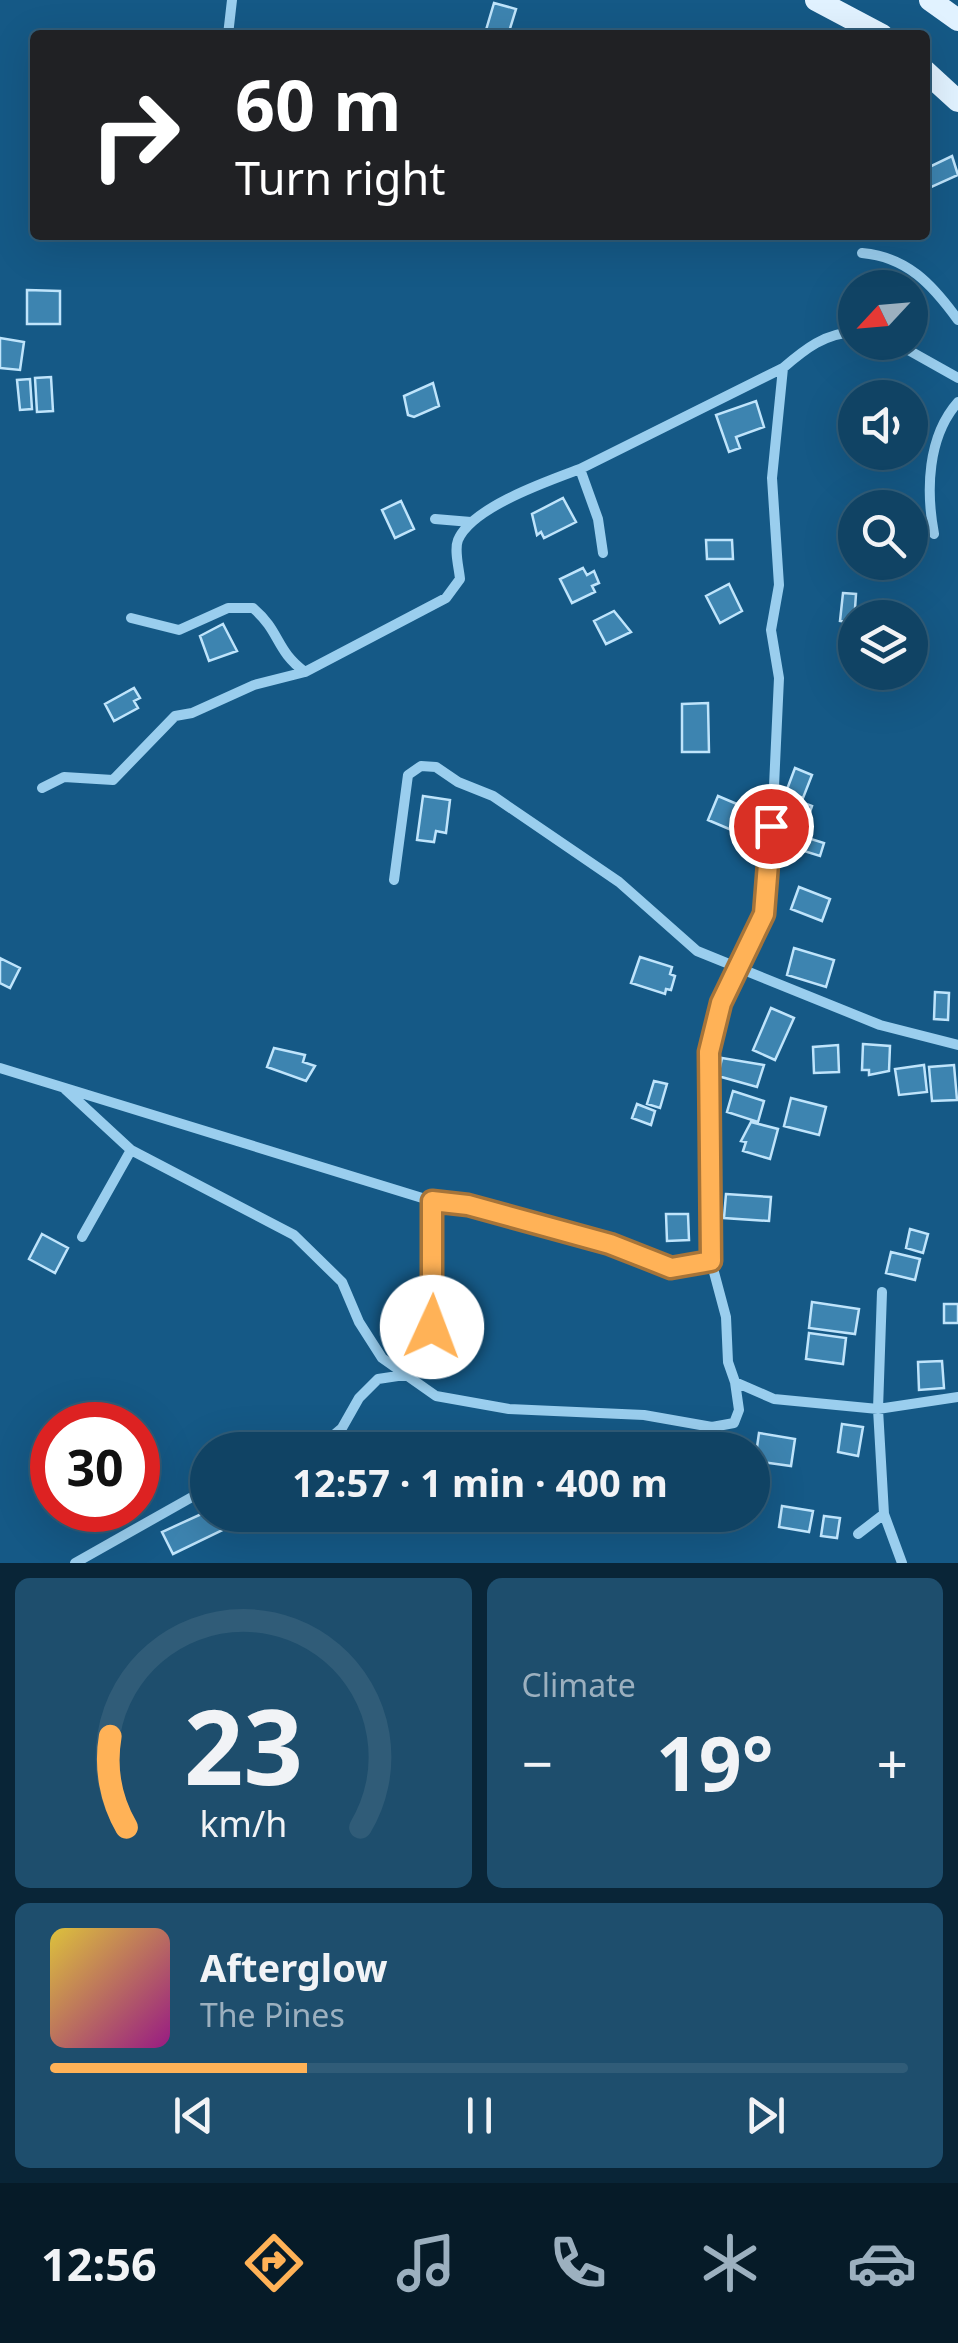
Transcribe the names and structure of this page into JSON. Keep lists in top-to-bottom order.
{
  "north": "bottom left",
  "page": {
    "turn": ["60 m", "Turn right"],
    "limit": "30",
    "trip": "12:57 · 1 min · 400 m",
    "tile": "Climate",
    "heat": ["−", "19°", "+"],
    "song": ["Afterglow", "The Pines"],
    "tabs": "12:56",
    "gauge": ["23", "km/h"]
  }
}
